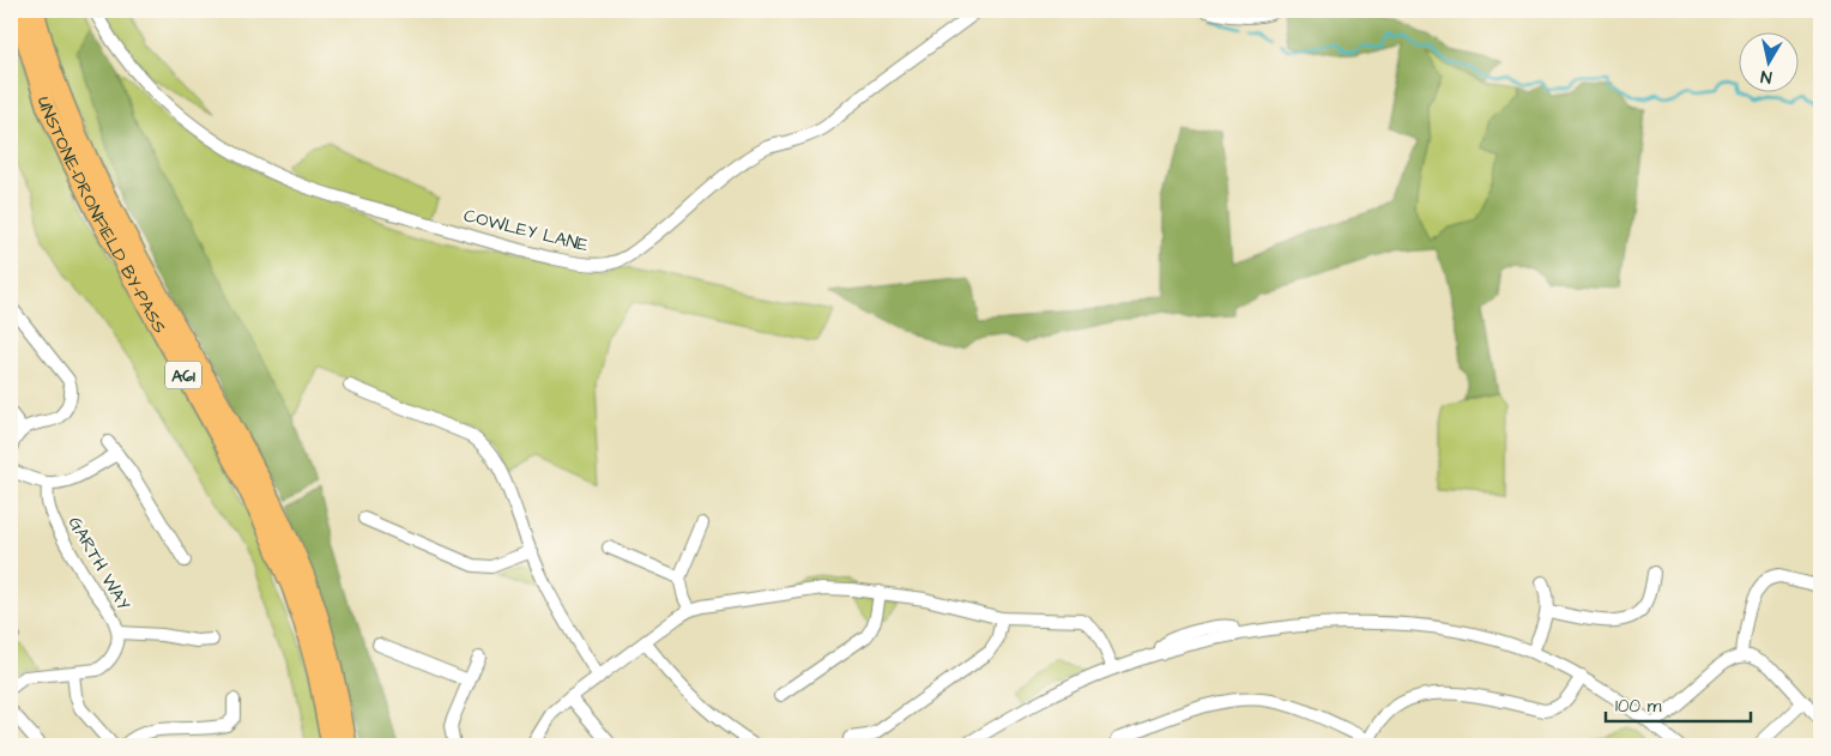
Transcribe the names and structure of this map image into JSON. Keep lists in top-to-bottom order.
{
  "streets": {
    "highway": ["UNSTONE-DRONFIELD BY-PASS", "A61"],
    "street": ["COWLEY LANE", "GARTH WAY"]
  },
  "scale_bar": "100 m",
  "north": "bottom"
}
